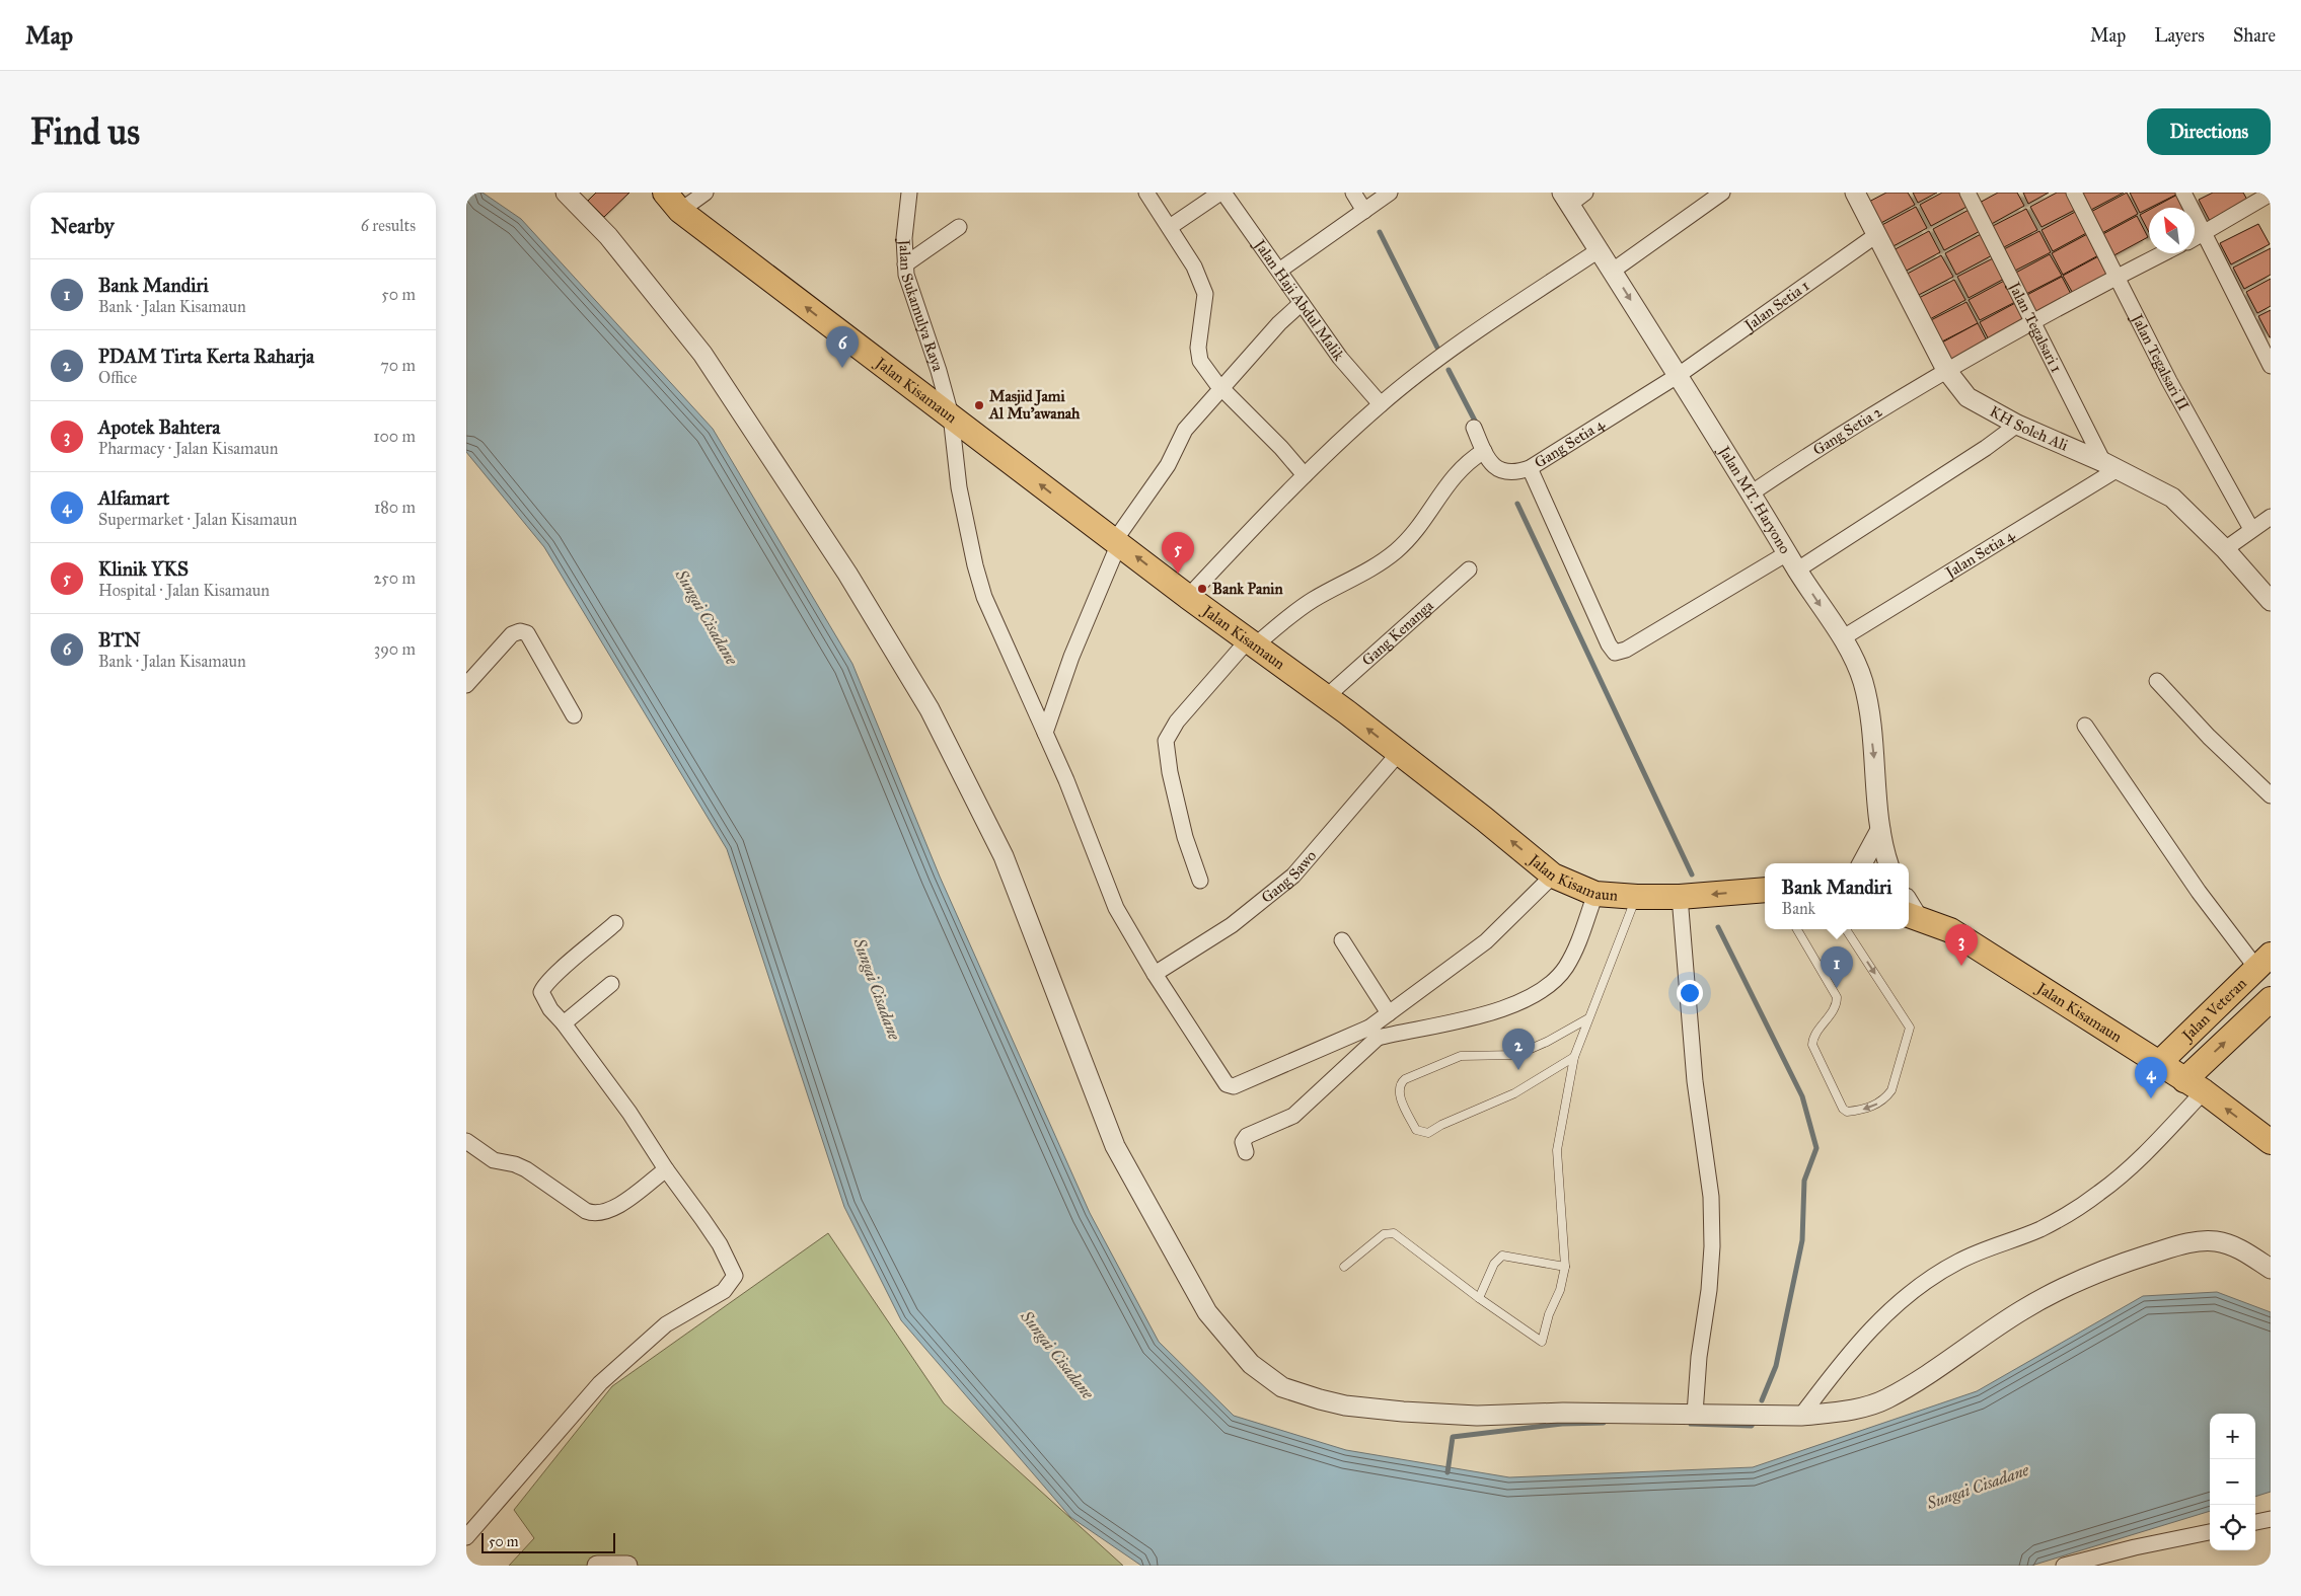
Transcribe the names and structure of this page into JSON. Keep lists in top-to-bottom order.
{
  "streets": {
    "main road": ["Jalan Kisamaun", "Jalan Veteran"],
    "street": [
      "Jalan Haji Abdul Malik",
      "Jalan Sukamulya Raya",
      "Jalan Setia 1",
      "Jalan Tegalsari 1",
      "Jalan Tegalsari II",
      "KH Soleh Ali",
      "Gang Setia 2",
      "Gang Setia 4",
      "Jalan MT. Haryono",
      "Jalan Setia 4",
      "Gang Kenanga",
      "Gang Sawo"
    ]
  },
  "crossings": [
    ["Jalan Sukamulya Raya", "Jalan Kisamaun"],
    ["Jalan Sukamulya Raya", "Gang Sawo"],
    ["Jalan Setia 1", "KH Soleh Ali"],
    ["Jalan Setia 1", "Gang Setia 4"],
    ["Jalan Setia 1", "Jalan MT. Haryono"],
    ["Jalan Tegalsari 1", "KH Soleh Ali"],
    ["Jalan Tegalsari 1", "Gang Setia 2"],
    ["Jalan Tegalsari 1", "Jalan Setia 4"],
    ["Jalan Tegalsari II", "Gang Setia 2"],
    ["Jalan Kisamaun", "Gang Kenanga"],
    ["Jalan Kisamaun", "Gang Sawo"],
    ["Jalan Kisamaun", "Jalan Veteran"],
    ["KH Soleh Ali", "Gang Setia 2"],
    ["KH Soleh Ali", "Jalan Setia 4"],
    ["Gang Setia 2", "Jalan MT. Haryono"],
    ["Gang Setia 4", "Jalan MT. Haryono"],
    ["Jalan MT. Haryono", "Jalan Setia 4"]
  ],
  "one_way": ["Jalan Kisamaun", "Jalan MT. Haryono"],
  "water": ["Sungai Cisadane"],
  "places": ["Masjid Jami Al Mu’awanah", "Bank Panin"],
  "scale_bar": "50 m",
  "north": "top left",
  "page": {
    "header": "Map",
    "nav": ["Map", "Layers", "Share"],
    "buttons": "Directions",
    "title": "Find us",
    "heading": ["Nearby", "6 results"],
    "list": [
      {
        "mark": "1",
        "name": "Bank Mandiri",
        "note": "Bank · Jalan Kisamaun",
        "value": "50 m"
      },
      {
        "mark": "2",
        "name": "PDAM Tirta Kerta Raharja",
        "note": "Office",
        "value": "70 m"
      },
      {
        "mark": "3",
        "name": "Apotek Bahtera",
        "note": "Pharmacy · Jalan Kisamaun",
        "value": "100 m"
      },
      {
        "mark": "4",
        "name": "Alfamart",
        "note": "Supermarket · Jalan Kisamaun",
        "value": "180 m"
      },
      {
        "mark": "5",
        "name": "Klinik YKS",
        "note": "Hospital · Jalan Kisamaun",
        "value": "250 m"
      },
      {
        "mark": "6",
        "name": "BTN",
        "note": "Bank · Jalan Kisamaun",
        "value": "390 m"
      }
    ],
    "pins": [
      "6",
      "5",
      "3",
      "1",
      "2",
      "4"
    ],
    "popup": ["Bank Mandiri", "Bank"],
    "map_buttons": ["+", "−"],
    "scale": "50 m"
  }
}
